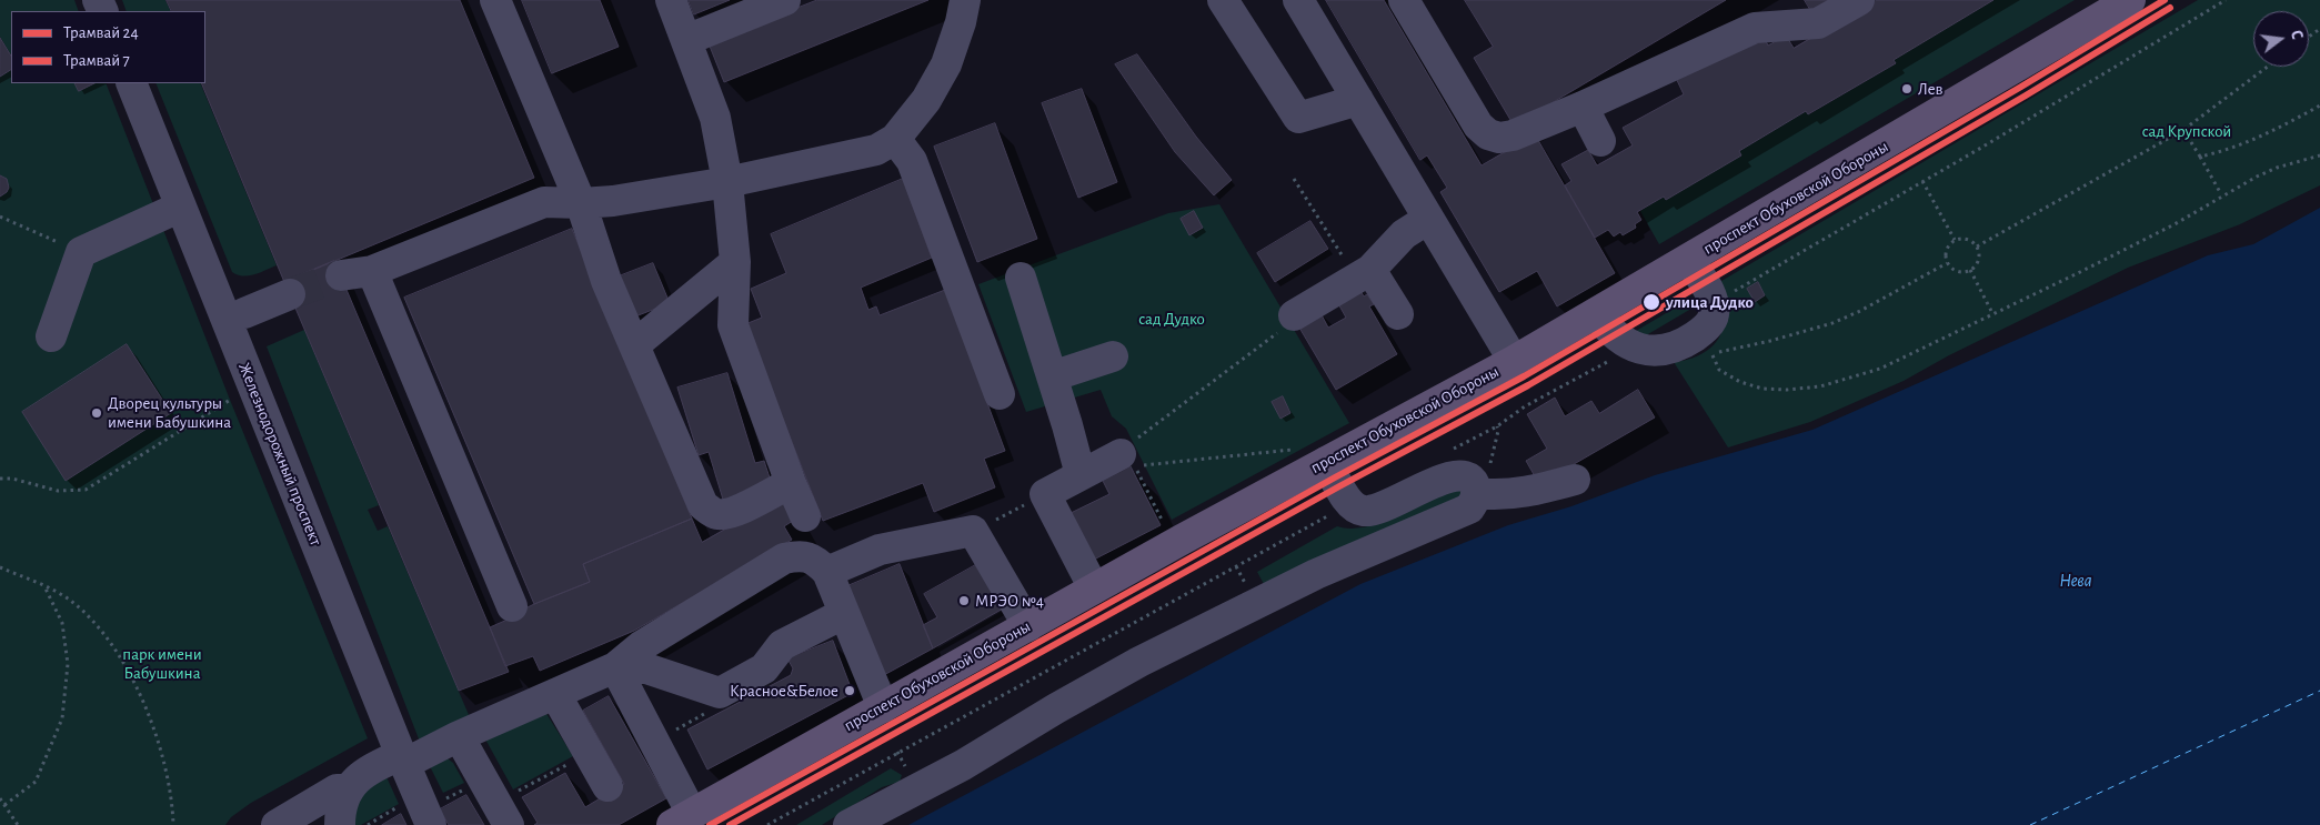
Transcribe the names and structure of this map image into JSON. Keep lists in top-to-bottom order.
{
  "streets": {
    "main road": ["проспект Обуховской Обороны"],
    "street": ["Железнодорожный проспект"]
  },
  "water": ["Нева"],
  "parks": ["сад Крупской", "сад Дудко", "парк имени Бабушкина"],
  "places": [
    "Лев",
    "улица Дудко",
    "Дворец культуры имени Бабушкина",
    "МРЭО №4",
    "Красное&Белое"
  ],
  "lines": ["tram line 24", "tram line 7"],
  "legend": ["Трамвай 24", "Трамвай 7"],
  "north": "right"
}
